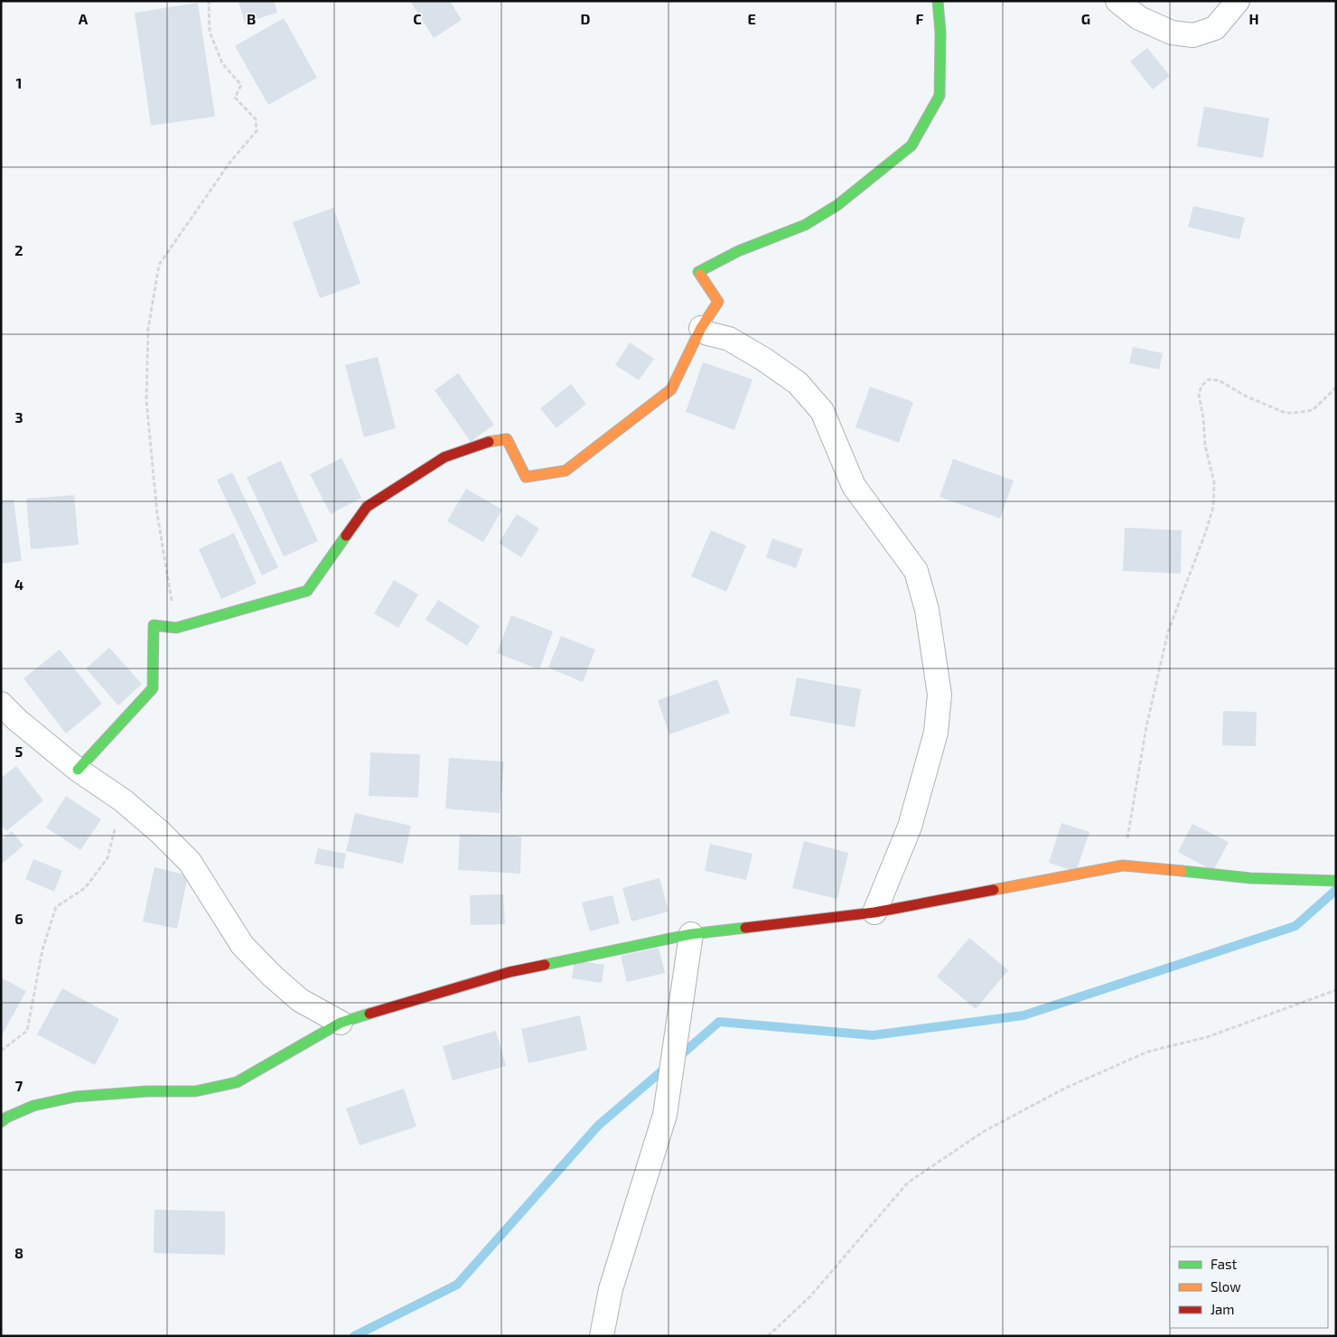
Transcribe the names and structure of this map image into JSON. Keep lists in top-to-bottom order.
{
  "legend": ["Fast", "Slow", "Jam"],
  "grid": {
    "columns": [
      "A",
      "B",
      "C",
      "D",
      "E",
      "F",
      "G",
      "H"
    ],
    "rows": [
      "1",
      "2",
      "3",
      "4",
      "5",
      "6",
      "7",
      "8"
    ]
  }
}
